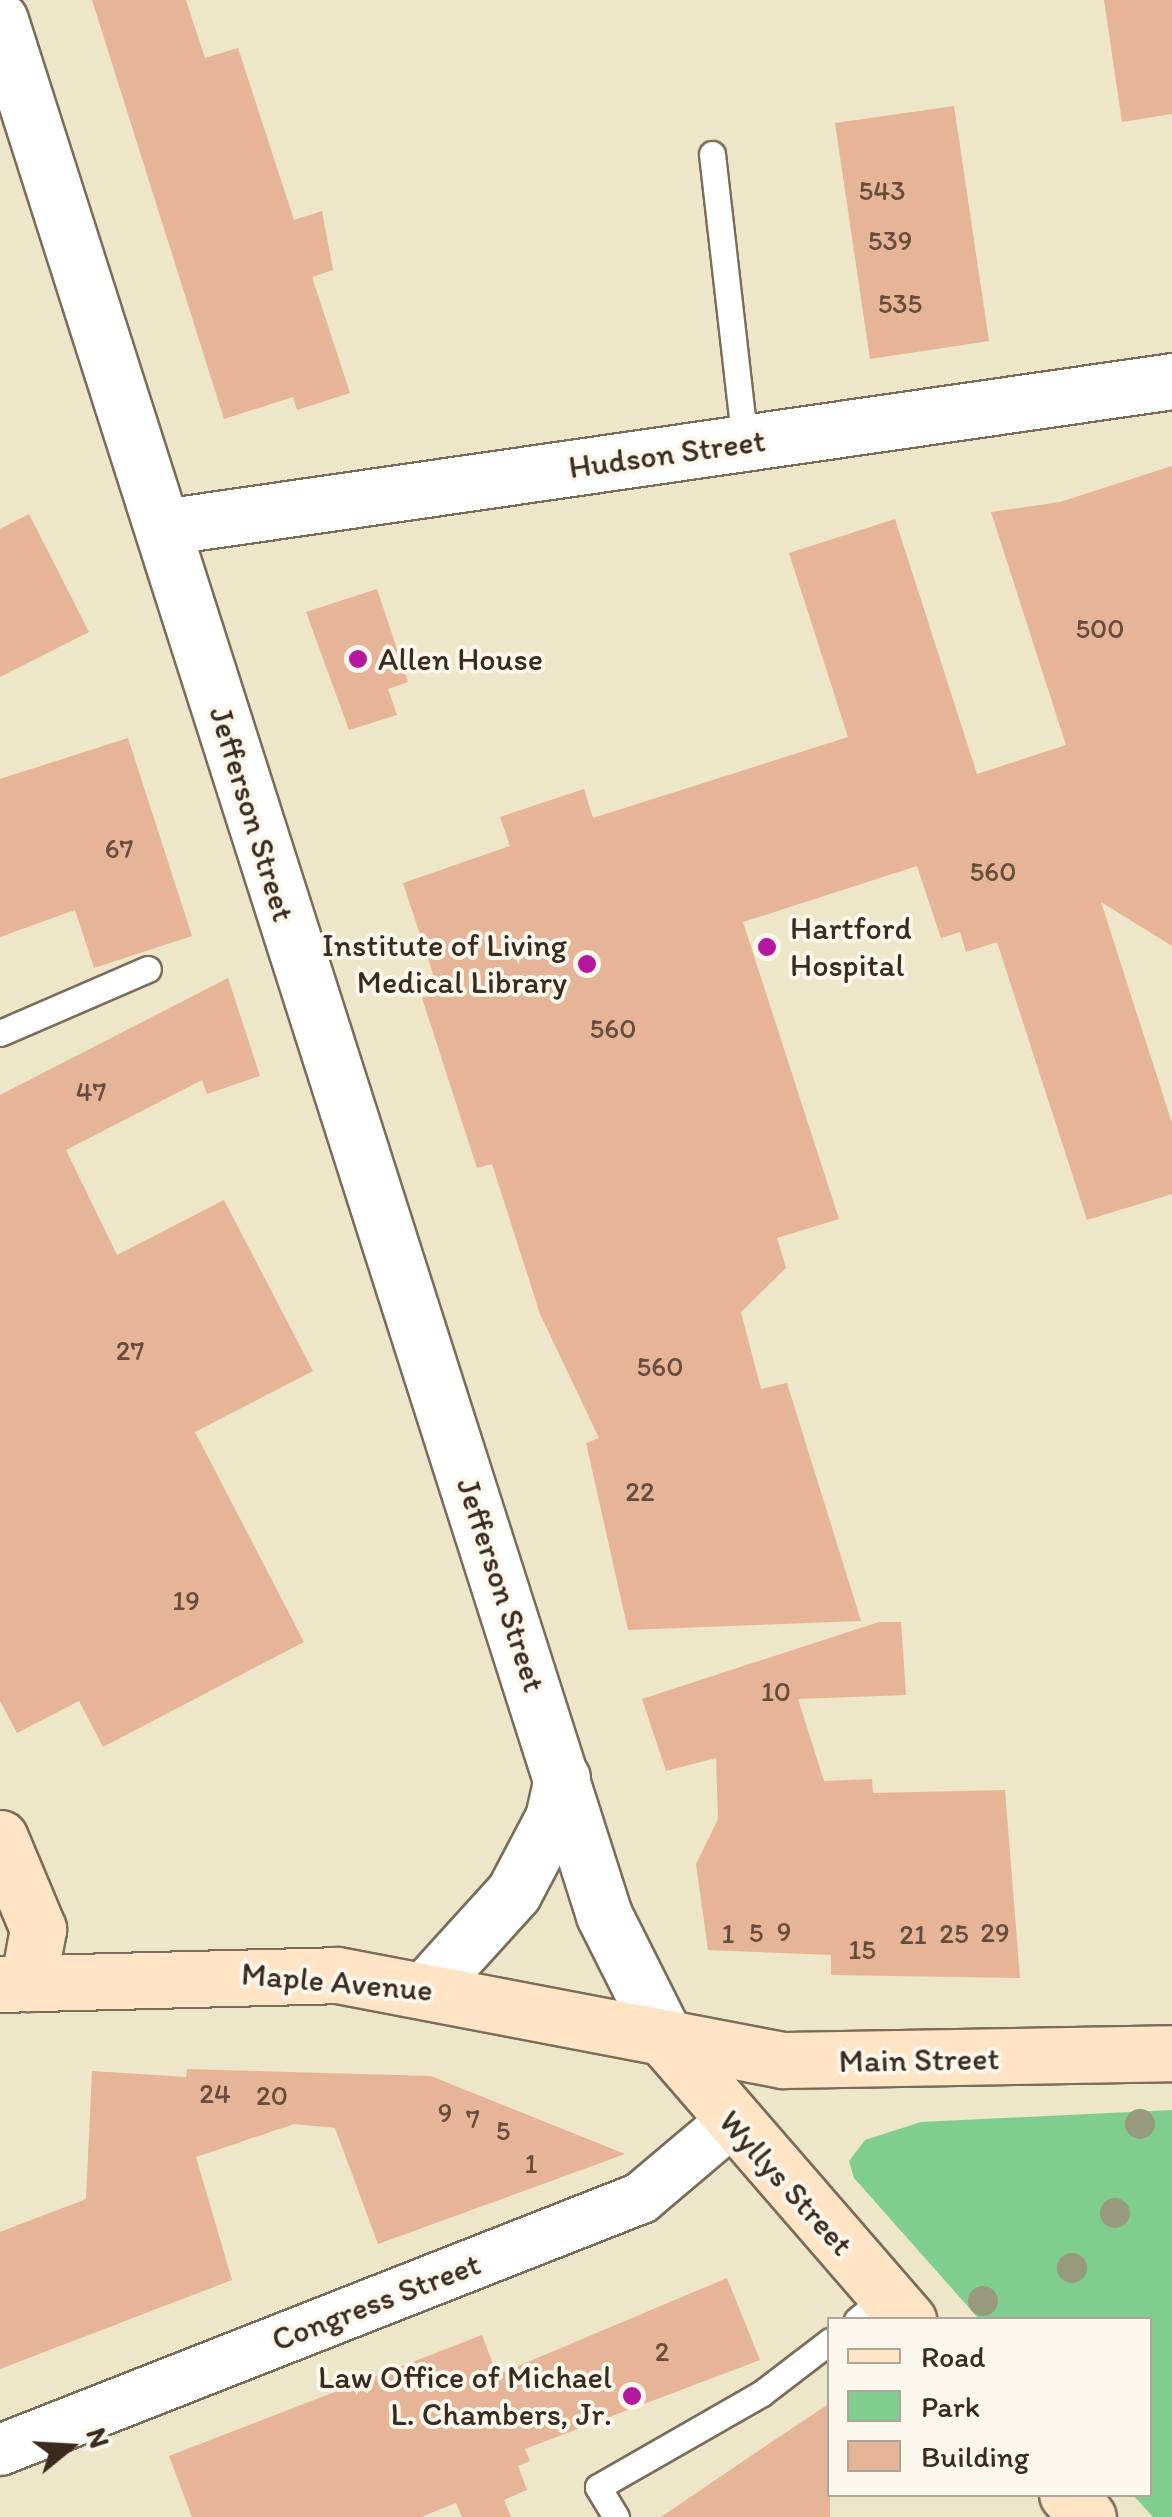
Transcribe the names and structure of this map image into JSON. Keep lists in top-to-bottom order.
{
  "streets": {
    "main road": ["Maple Avenue", "Main Street", "Wyllys Street"],
    "street": ["Hudson Street", "Jefferson Street", "Congress Street"]
  },
  "crossings": [
    ["Hudson Street", "Jefferson Street"],
    ["Jefferson Street", "Maple Avenue"],
    ["Jefferson Street", "Main Street"],
    ["Jefferson Street", "Wyllys Street"],
    ["Maple Avenue", "Main Street"],
    ["Maple Avenue", "Wyllys Street"],
    ["Main Street", "Wyllys Street"],
    ["Wyllys Street", "Congress Street"]
  ],
  "places": [
    "Allen House",
    "Hartford Hospital",
    "Institute of Living Medical Library",
    "Law Office of Michael L. Chambers, Jr."
  ],
  "house_numbers": [
    "543",
    "539",
    "535",
    "500",
    "67",
    "560",
    "560",
    "47",
    "27",
    "560",
    "22",
    "19",
    "10",
    "9",
    "5",
    "29",
    "1",
    "25",
    "21",
    "15",
    "24",
    "20",
    "9",
    "7",
    "5",
    "1",
    "2"
  ],
  "legend": ["Road", "Park", "Building"],
  "north": "right"
}
